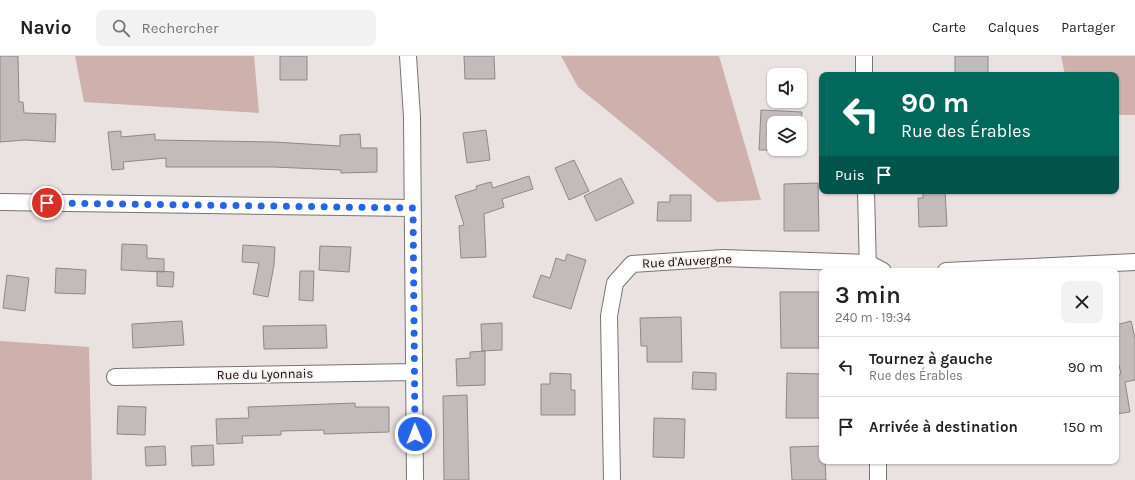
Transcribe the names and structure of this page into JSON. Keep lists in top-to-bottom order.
{
  "streets": {
    "street": ["Rue d'Auvergne", "Rue du Lyonnais"]
  },
  "page": {
    "header": "Navio",
    "search": "Rechercher",
    "nav": ["Carte", "Calques", "Partager"],
    "turn": ["90 m", "Rue des Érables"],
    "then": "Puis",
    "heading": ["3 min", "240 m · 19:34"],
    "list": [
      {
        "name": "Tournez à gauche",
        "note": "Rue des Érables",
        "value": "90 m"
      },
      {
        "name": "Arrivée à destination",
        "value": "150 m"
      }
    ]
  }
}
